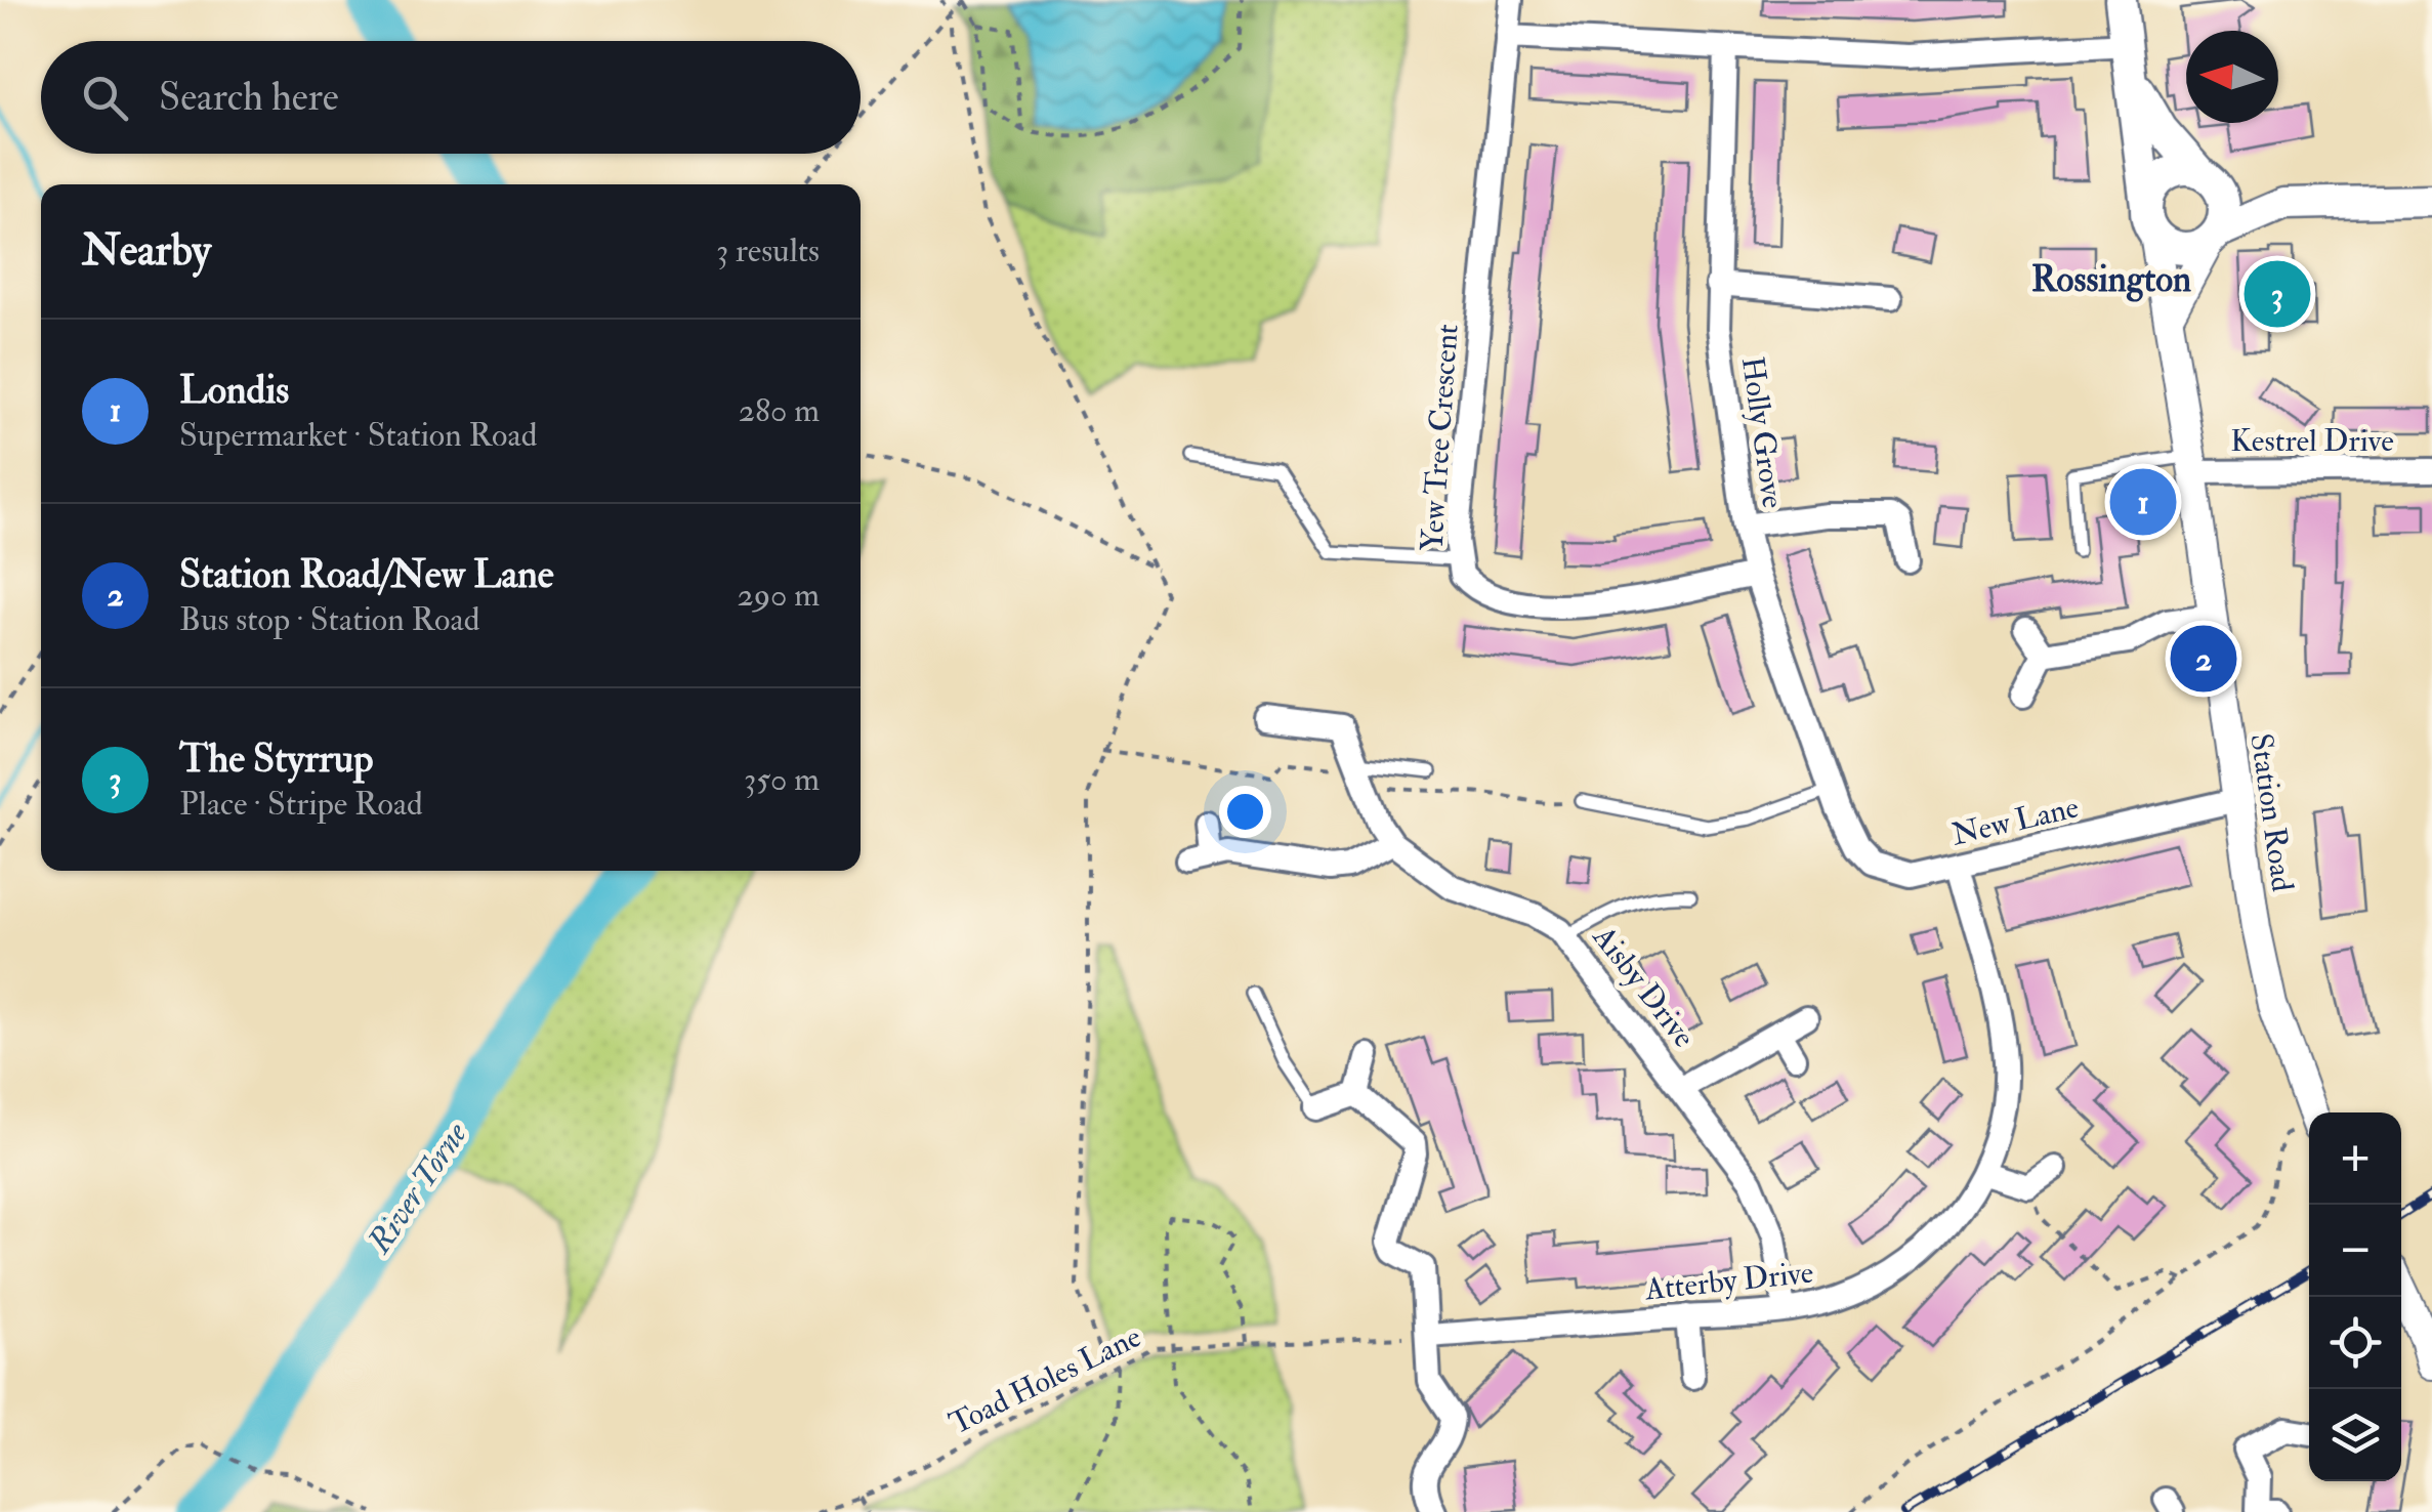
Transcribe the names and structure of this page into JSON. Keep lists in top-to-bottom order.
{
  "streets": {
    "street": [
      "Holly Grove",
      "Yew Tree Crescent",
      "Kestrel Drive",
      "Station Road",
      "New Lane",
      "Aisby Drive",
      "Atterby Drive"
    ],
    "path": ["Toad Holes Lane"]
  },
  "crossings": [
    ["Holly Grove", "Yew Tree Crescent"],
    ["Holly Grove", "New Lane"],
    ["Kestrel Drive", "Station Road"],
    ["Station Road", "New Lane"],
    ["New Lane", "Atterby Drive"],
    ["Aisby Drive", "Atterby Drive"],
    ["Atterby Drive", "Toad Holes Lane"]
  ],
  "districts": ["Rossington"],
  "water": ["River Torne"],
  "north": "left",
  "page": {
    "search": "Search here",
    "heading": ["Nearby", "3 results"],
    "pins": ["3", "1", "2"],
    "list": [
      {
        "mark": "1",
        "name": "Londis",
        "note": "Supermarket · Station Road",
        "value": "280 m"
      },
      {
        "mark": "2",
        "name": "Station Road/New Lane",
        "note": "Bus stop · Station Road",
        "value": "290 m"
      },
      {
        "mark": "3",
        "name": "The Styrrup",
        "note": "Place · Stripe Road",
        "value": "350 m"
      }
    ],
    "map_buttons": ["+", "−"]
  }
}
